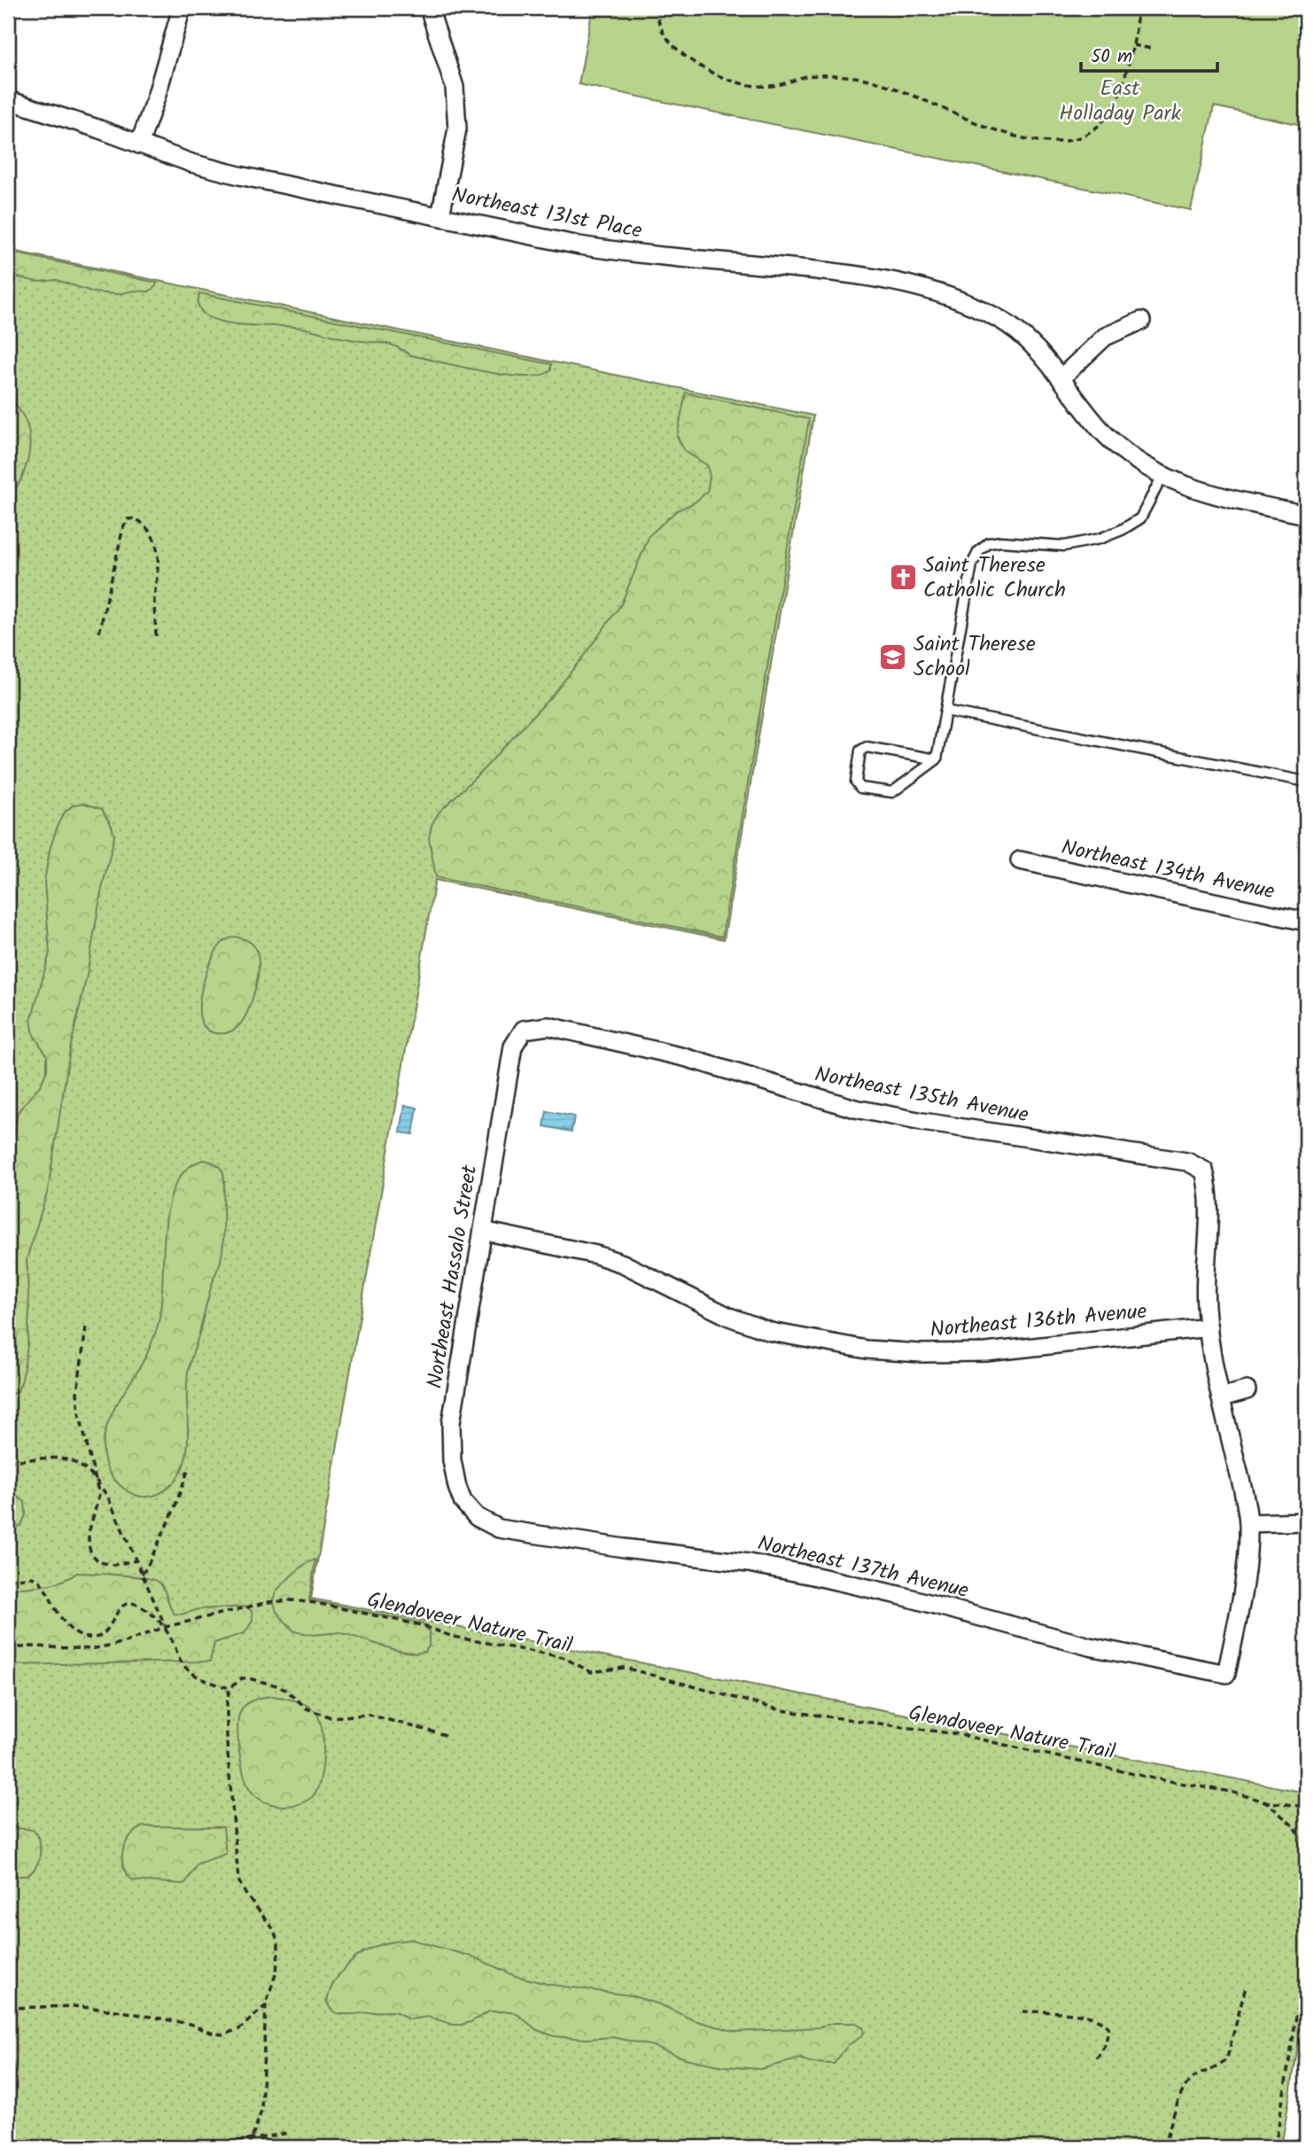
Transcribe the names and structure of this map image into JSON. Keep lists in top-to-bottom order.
{
  "streets": {
    "street": [
      "Northeast 131st Place",
      "Northeast 134th Avenue",
      "Northeast 135th Avenue",
      "Northeast Hassalo Street",
      "Northeast 136th Avenue",
      "Northeast 137th Avenue"
    ],
    "path": ["Glendoveer Nature Trail"]
  },
  "crossings": [
    ["Northeast 135th Avenue", "Northeast Hassalo Street"],
    ["Northeast 135th Avenue", "Northeast 136th Avenue"],
    ["Northeast Hassalo Street", "Northeast 136th Avenue"],
    ["Northeast Hassalo Street", "Northeast 137th Avenue"]
  ],
  "parks": ["East Holladay Park"],
  "places": {
    "church": ["Saint Therese Catholic Church"],
    "school or university": ["Saint Therese School"]
  },
  "scale_bar": "50 m"
}
